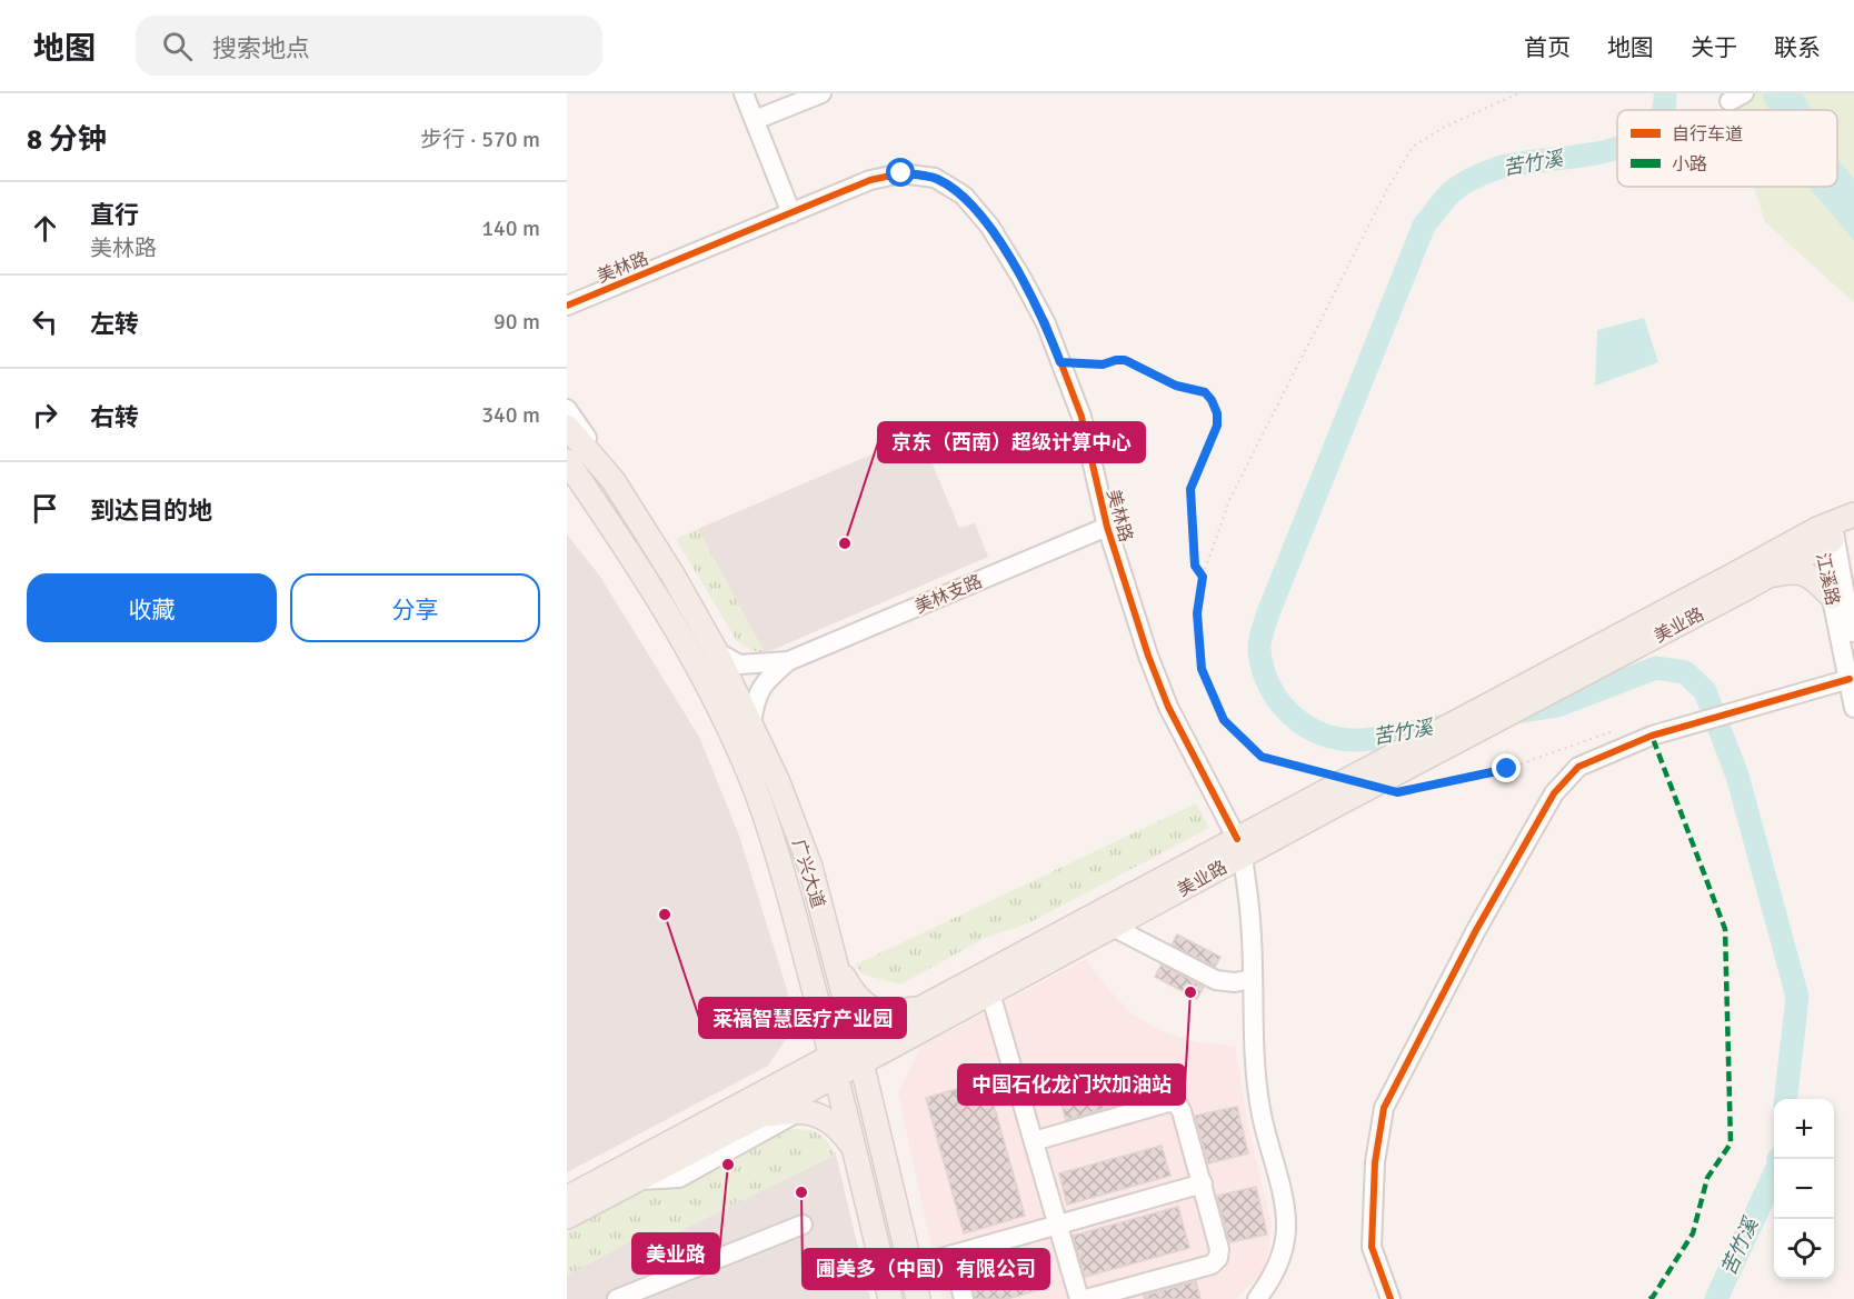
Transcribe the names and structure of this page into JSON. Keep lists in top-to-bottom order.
{
  "streets": {
    "main road": ["美业路", "广兴大道"],
    "street": ["美林路", "江溪路", "美林支路"]
  },
  "crossings": [
    ["美林路", "美林支路"],
    ["美林路", "美业路"],
    ["江溪路", "美业路"],
    ["美业路", "广兴大道"]
  ],
  "water": ["苦竹溪"],
  "places": [
    "京东（西南）超级计算中心",
    "莱福智慧医疗产业园",
    "中国石化龙门坎加油站",
    "美业路",
    "圃美多（中国）有限公司"
  ],
  "legend": ["自行车道", "小路"],
  "page": {
    "header": "地图",
    "search": "搜索地点",
    "nav": [
      "首页",
      "地图",
      "关于",
      "联系"
    ],
    "heading": ["8 分钟", "步行 · 570 m"],
    "list": [
      ["直行", "美林路", "140 m"],
      ["左转", "90 m"],
      ["右转", "340 m"],
      "到达目的地"
    ],
    "buttons": ["收藏", "分享"],
    "map_buttons": ["+", "−"]
  }
}
